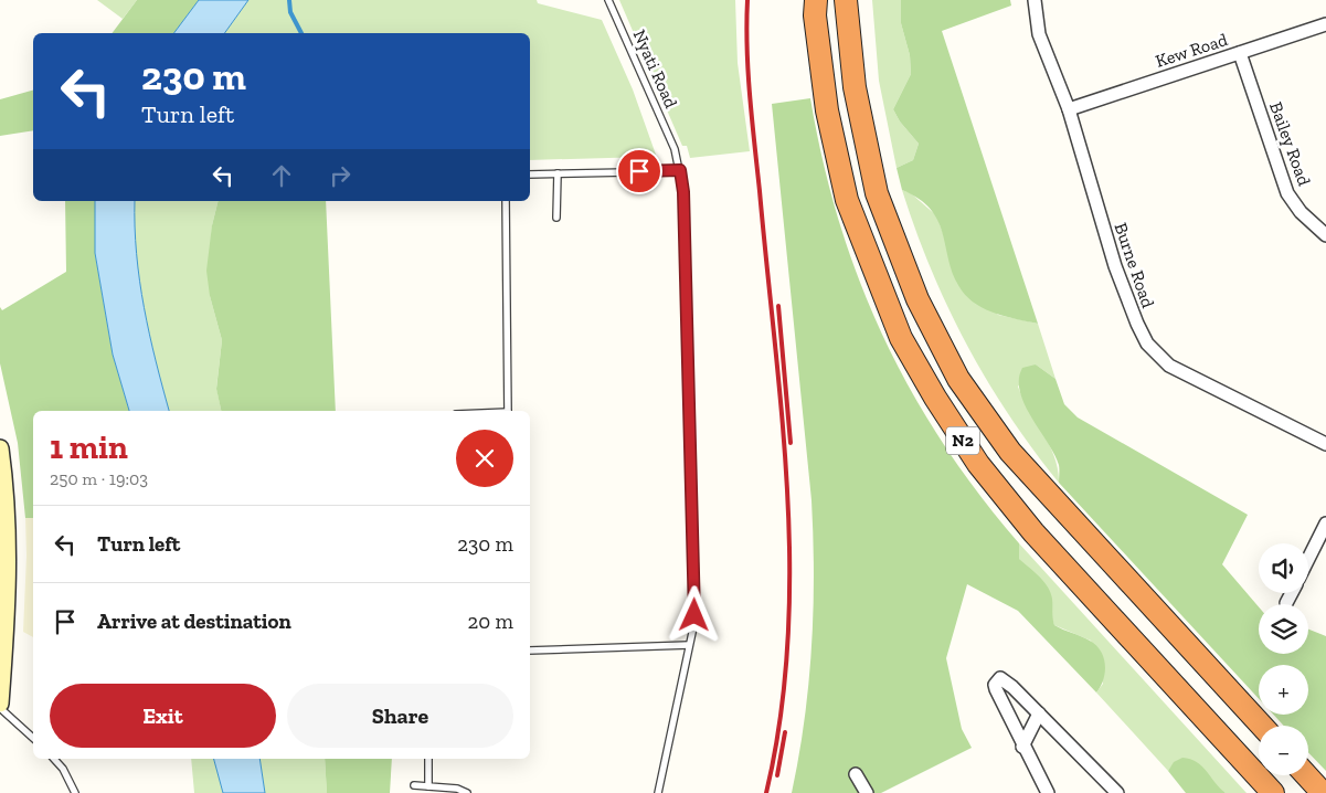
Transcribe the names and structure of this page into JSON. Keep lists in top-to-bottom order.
{
  "streets": {
    "highway": ["N2"],
    "street": ["Kew Road", "Bailey Road", "Burne Road"],
    "lane": ["Nyati Road"]
  },
  "crossings": [
    ["Kew Road", "Bailey Road"],
    ["Kew Road", "Burne Road"]
  ],
  "page": {
    "turn": ["230 m", "Turn left"],
    "heading": ["1 min", "250 m · 19:03"],
    "list": [
      {
        "name": "Turn left",
        "value": "230 m"
      },
      {
        "name": "Arrive at destination",
        "value": "20 m"
      }
    ],
    "map_buttons": ["+", "−"],
    "buttons": ["Exit", "Share"]
  }
}
